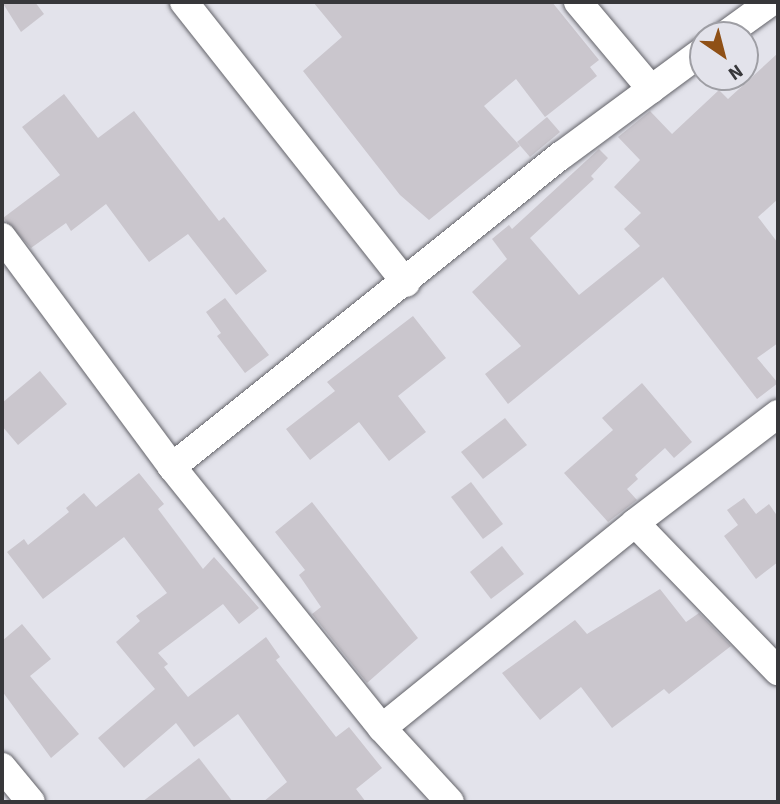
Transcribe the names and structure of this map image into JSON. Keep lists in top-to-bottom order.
{
  "north": "bottom right"
}
